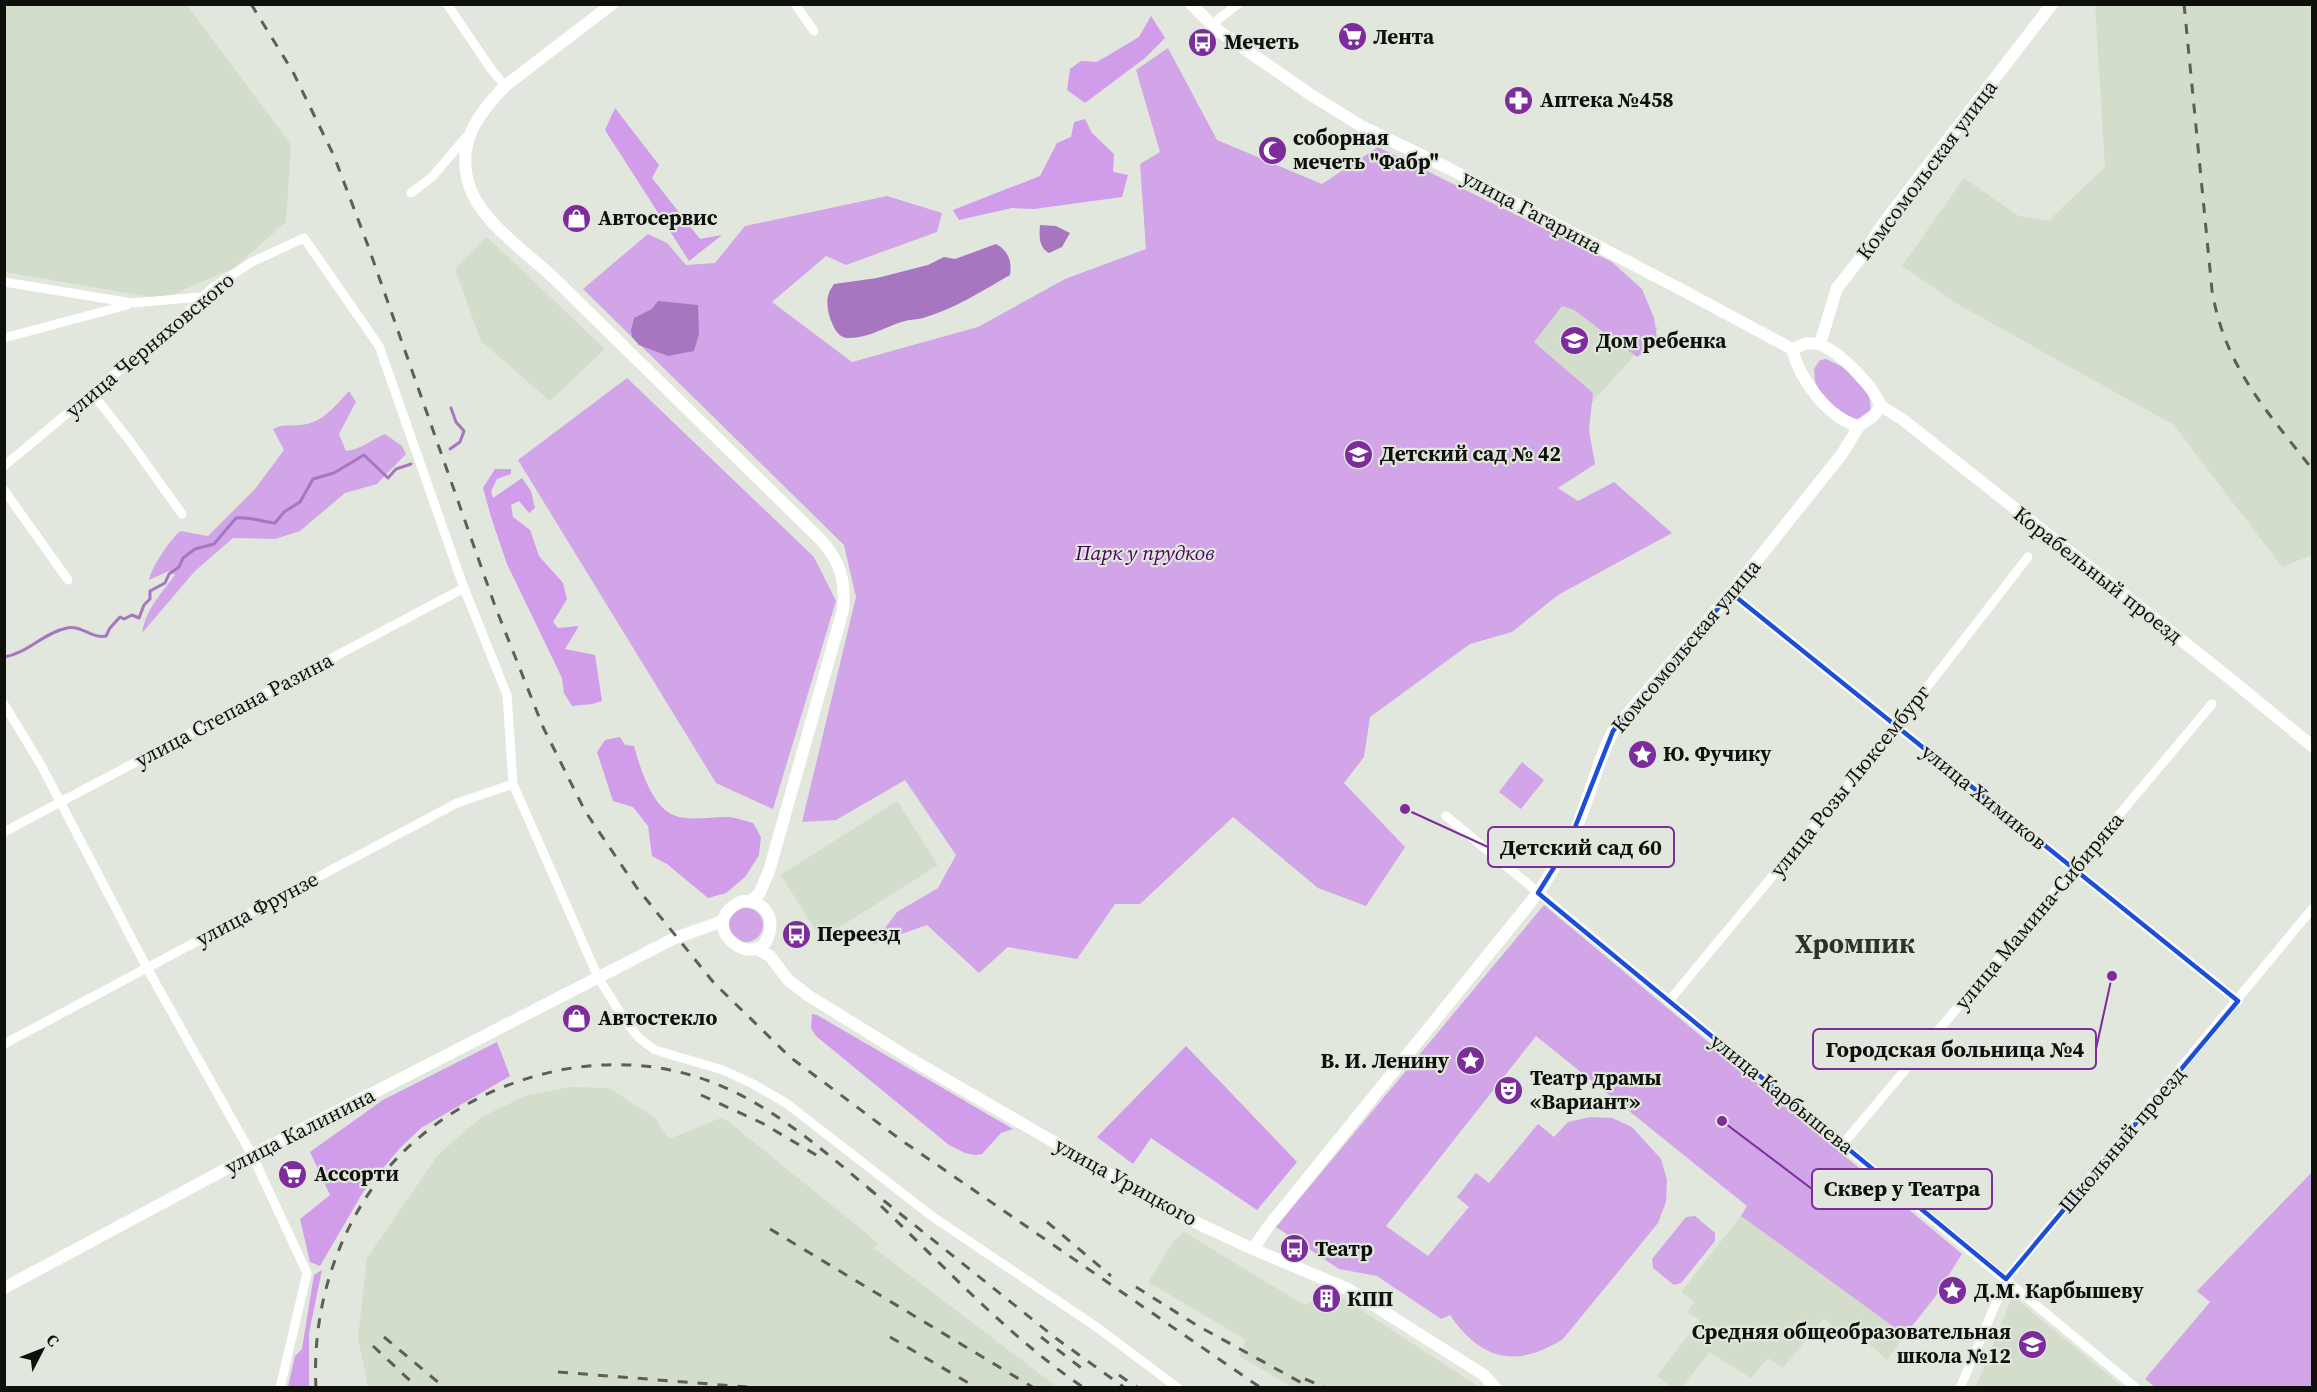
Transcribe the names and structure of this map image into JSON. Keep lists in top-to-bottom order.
{
  "streets": {
    "street": [
      "Комсомольская улица",
      "улица Гагарина",
      "улица Черняховского",
      "Корабельный проезд",
      "улица Степана Разина",
      "улица Розы Люксембург",
      "улица Химиков",
      "улица Фрунзе",
      "улица Мамина-Сибиряка",
      "улица Карбышева",
      "улица Калинина",
      "Школьный проезд",
      "улица Урицкого"
    ]
  },
  "crossings": [
    ["Комсомольская улица", "Корабельный проезд"],
    ["Комсомольская улица", "улица Химиков"],
    ["Комсомольская улица", "улица Карбышева"],
    ["Комсомольская улица", "улица Урицкого"],
    ["улица Черняховского", "улица Степана Разина"],
    ["улица Розы Люксембург", "улица Химиков"],
    ["улица Розы Люксембург", "улица Карбышева"],
    ["улица Химиков", "улица Мамина-Сибиряка"],
    ["улица Химиков", "Школьный проезд"],
    ["улица Мамина-Сибиряка", "улица Карбышева"],
    ["улица Карбышева", "Школьный проезд"],
    ["улица Калинина", "улица Урицкого"]
  ],
  "districts": ["Хромпик"],
  "parks": ["Парк у прудков"],
  "places": {
    "supermarket": ["Лента", "Ассорти"],
    "bus stop": ["Мечеть", "Переезд", "Театр"],
    "pharmacy": ["Аптека №458"],
    "mosque": ["соборная мечеть \"Фабр\""],
    "shop": ["Автосервис", "Автостекло"],
    "school or university": ["Дом ребенка", "Детский сад № 42", "Средняя общеобразовательная школа №12"],
    "place": ["Ю. Фучику", "В. И. Ленину", "Д.М. Карбышеву"],
    "other": ["Детский сад 60", "Городская больница №4", "Сквер у Театра"],
    "theatre": ["Театр драмы «Вариант»"],
    "building": ["КПП"]
  },
  "north": "top right"
}
